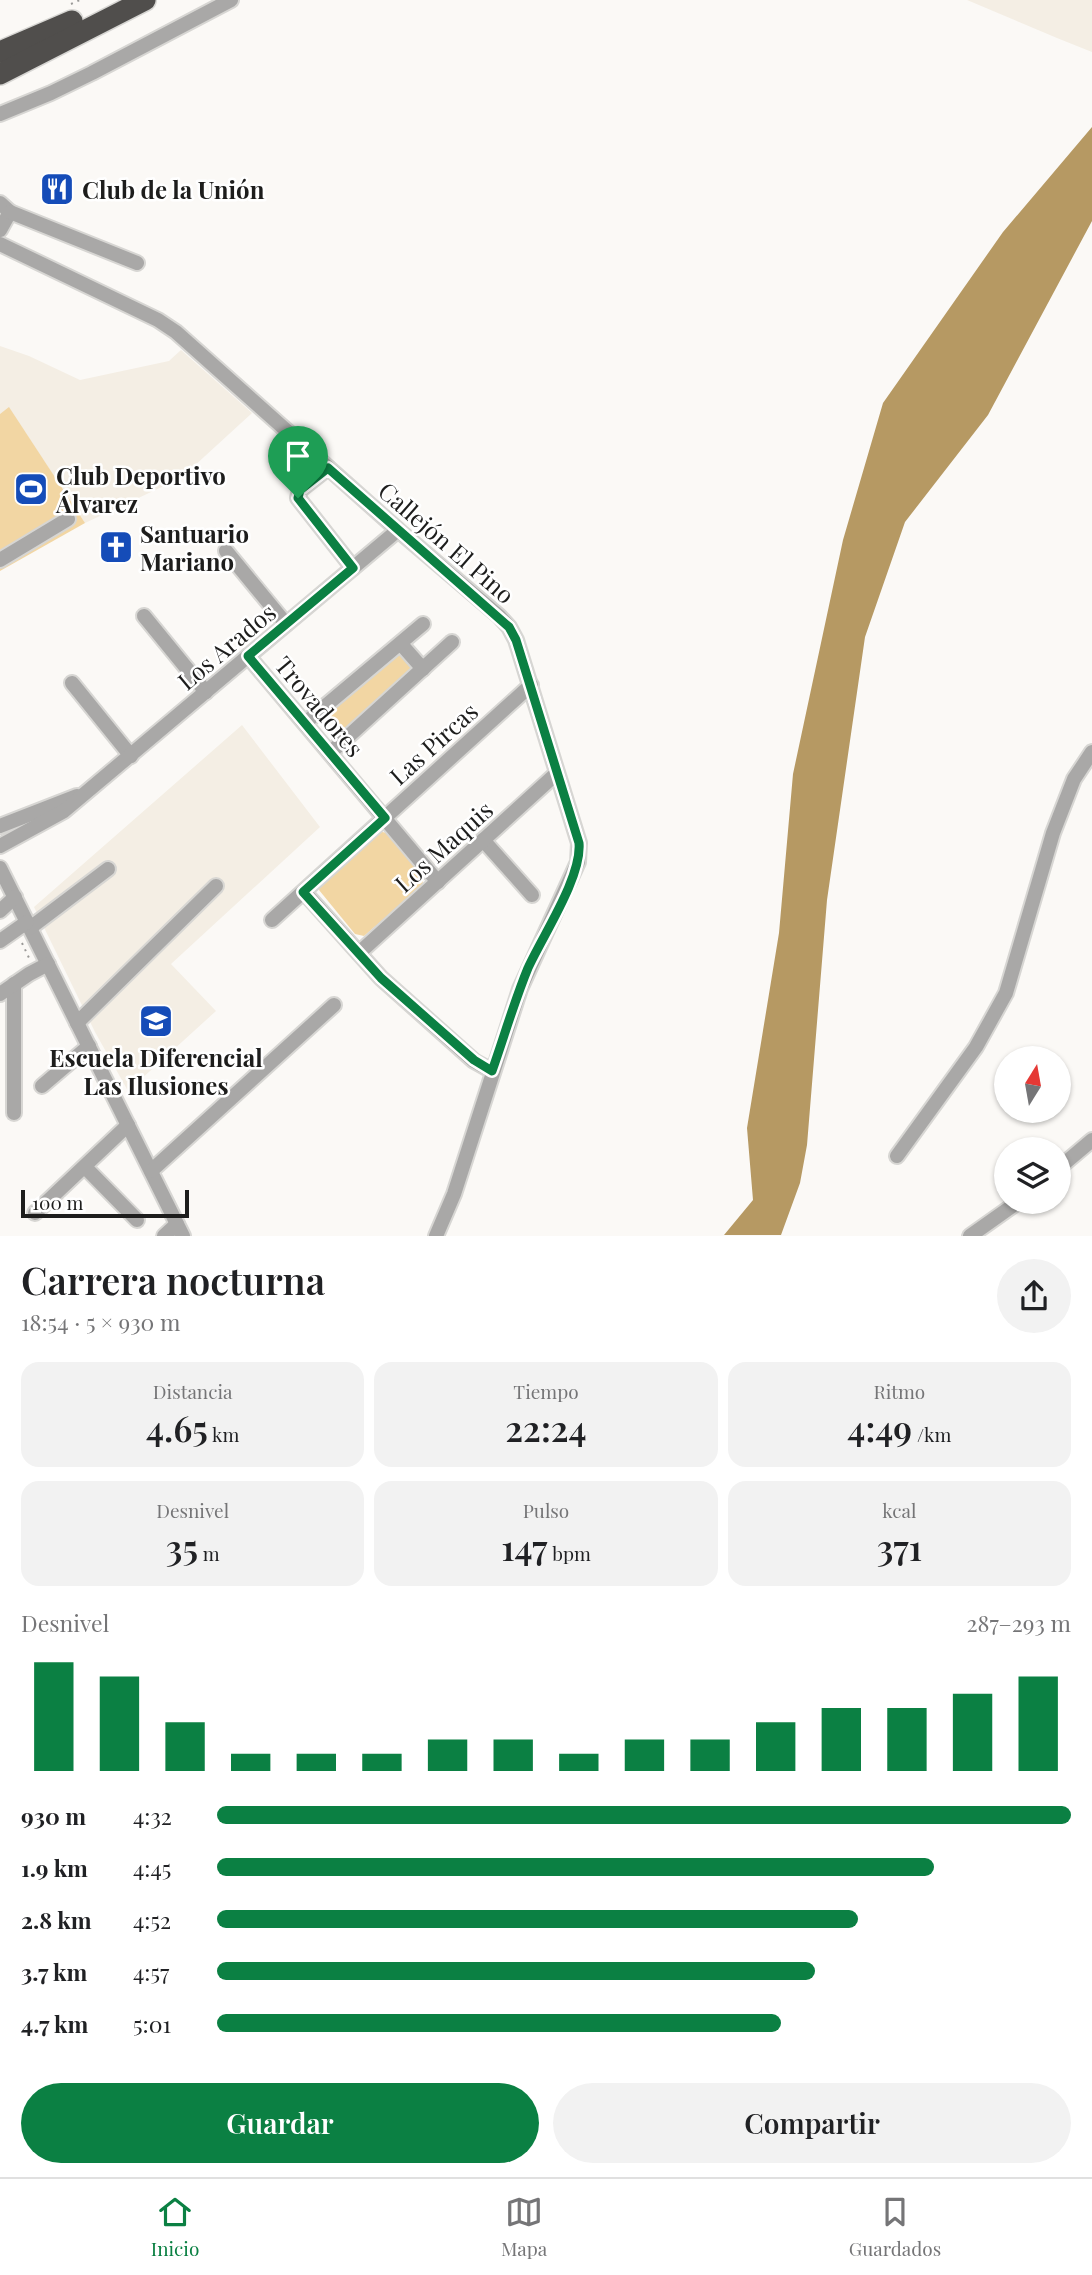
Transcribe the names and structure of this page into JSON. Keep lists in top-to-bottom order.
{
  "streets": {
    "street": [
      "Callejón El Pino",
      "Los Arados",
      "Trovadores",
      "Las Pircas",
      "Los Maquis"
    ]
  },
  "crossings": [
    ["Callejón El Pino", "Los Arados"],
    ["Callejón El Pino", "Las Pircas"],
    ["Callejón El Pino", "Los Maquis"],
    ["Los Arados", "Trovadores"],
    ["Trovadores", "Las Pircas"],
    ["Trovadores", "Los Maquis"]
  ],
  "places": {
    "restaurant": ["Club de la Unión"],
    "sports": ["Club Deportivo Álvarez"],
    "church": ["Santuario Mariano"],
    "school or university": ["Escuela Diferencial Las Ilusiones"]
  },
  "scale_bar": "100 m",
  "north": "top",
  "page": {
    "scale": "100 m",
    "heading": ["Carrera nocturna", "18:54 · 5 × 930 m"],
    "stats": [
      ["Distancia", "4.65 km"],
      ["Tiempo", "22:24"],
      ["Ritmo", "4:49 /km"],
      ["Desnivel", "35 m"],
      ["Pulso", "147 bpm"],
      ["kcal", "371"]
    ],
    "chart": ["Desnivel", "287–293 m"],
    "list": [
      {
        "name": "930 m",
        "note": "4:32"
      },
      {
        "name": "1.9 km",
        "note": "4:45"
      },
      {
        "name": "2.8 km",
        "note": "4:52"
      },
      {
        "name": "3.7 km",
        "note": "4:57"
      },
      {
        "name": "4.7 km",
        "note": "5:01"
      }
    ],
    "buttons": ["Guardar", "Compartir"],
    "tabs": ["Inicio", "Mapa", "Guardados"]
  }
}
